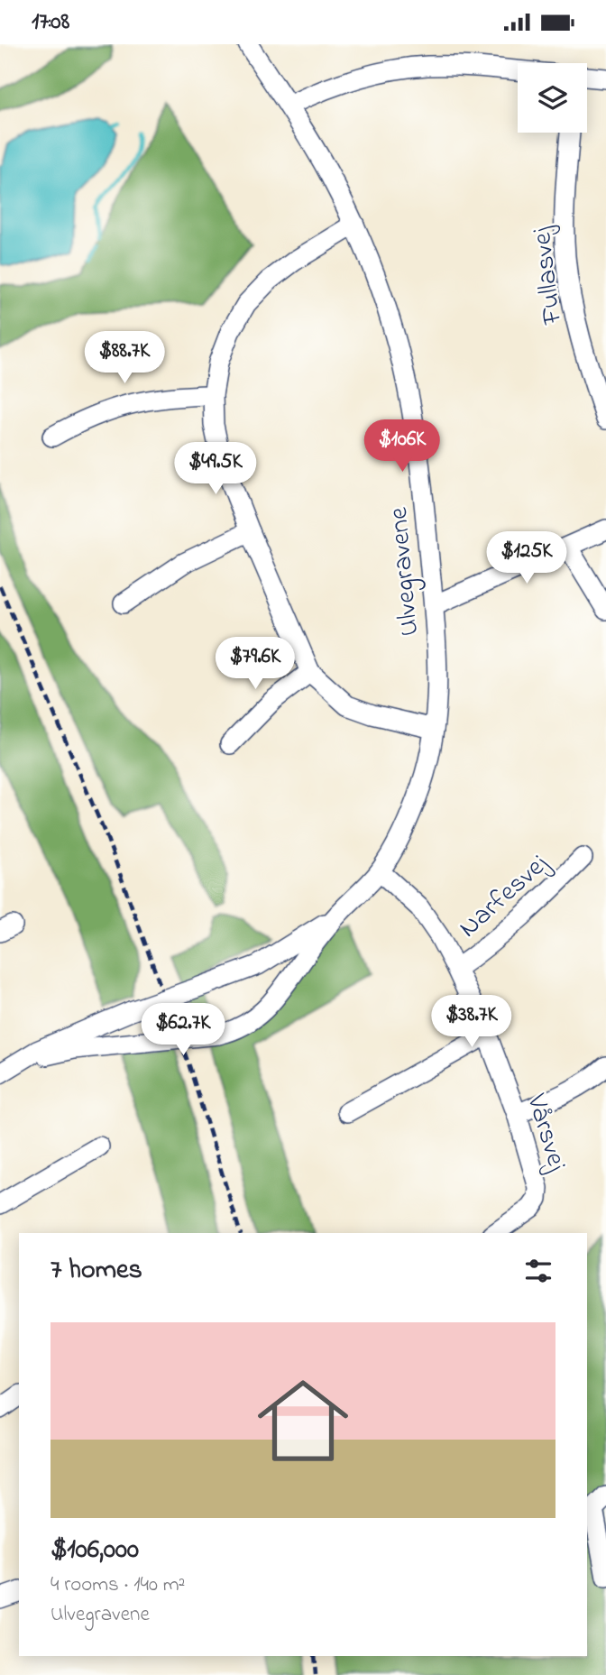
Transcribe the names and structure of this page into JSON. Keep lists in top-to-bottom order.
{
  "streets": {
    "street": [
      "Fullasvej",
      "Ulvegravene",
      "Narfesvej",
      "Vårsvej"
    ]
  },
  "crossings": [
    ["Ulvegravene", "Vårsvej"],
    ["Narfesvej", "Vårsvej"]
  ],
  "page": {
    "status": "17:08",
    "price": [
      "$88.7K",
      "$106K",
      "$49.5K",
      "$125K",
      "$79.6K",
      "$38.7K",
      "$62.7K"
    ],
    "heading": "7 homes",
    "list": [
      {
        "name": "$106,000",
        "note": "4 rooms · 140 m² · Ulvegravene"
      }
    ]
  }
}
